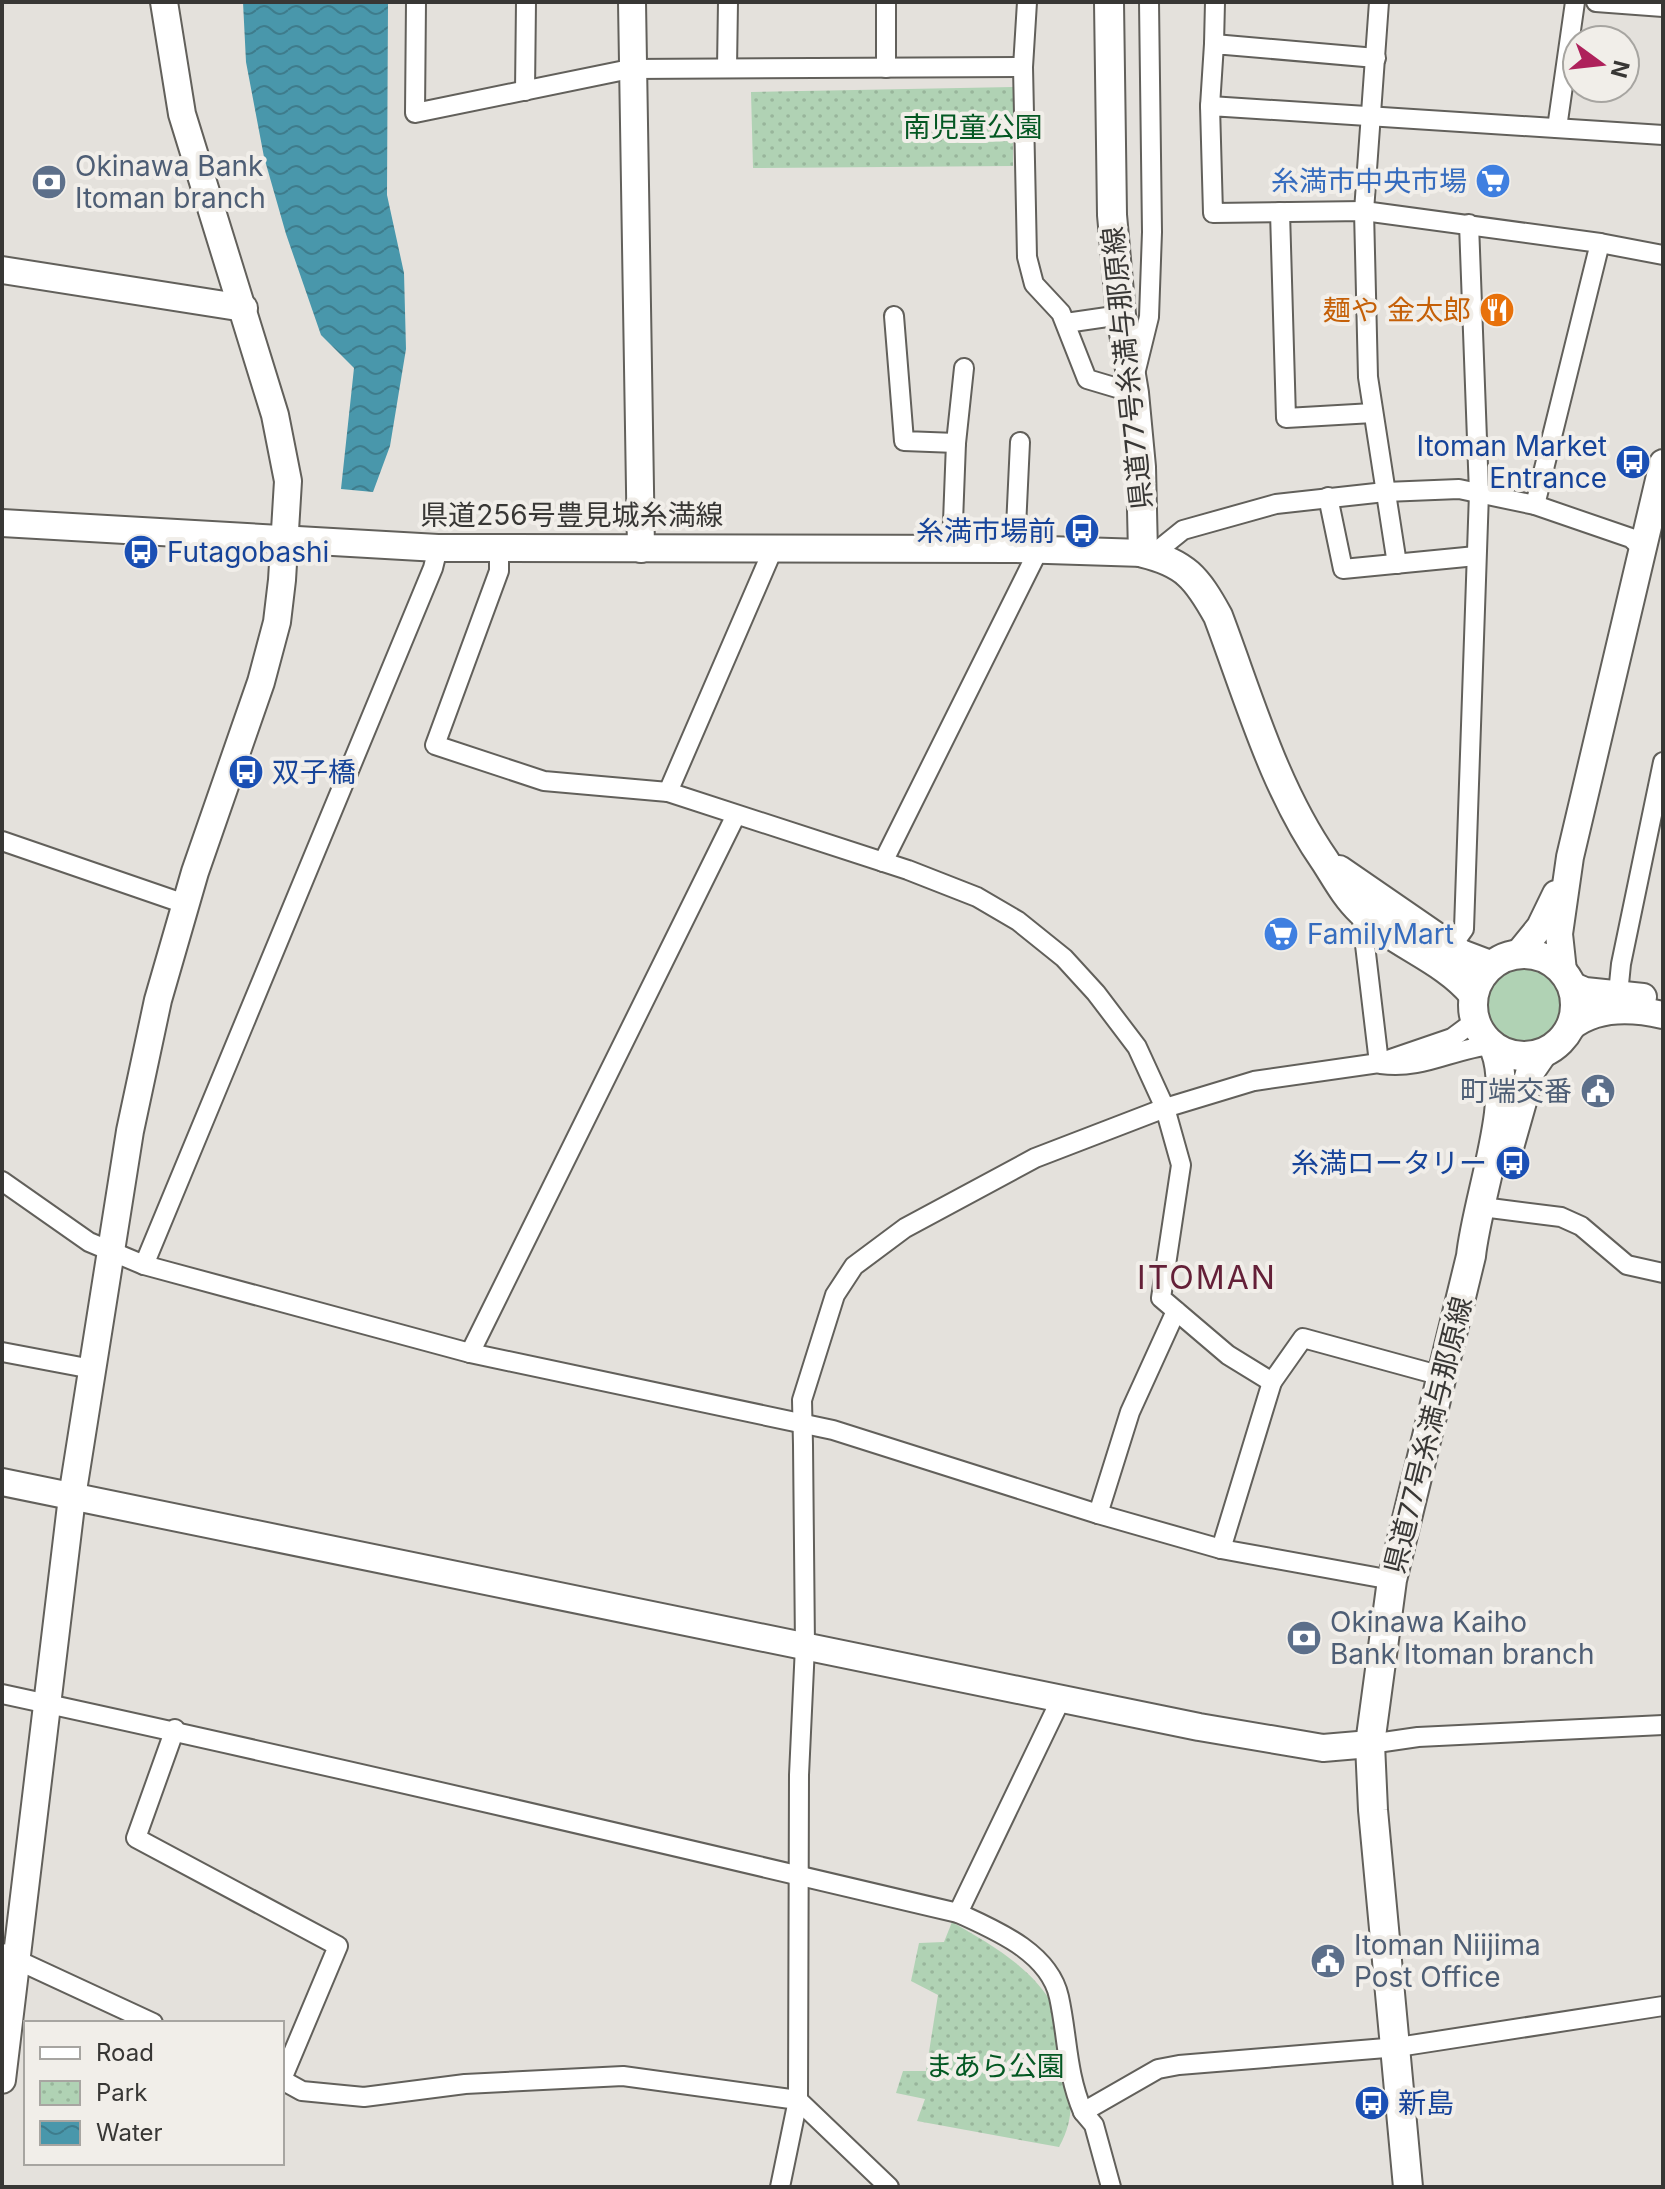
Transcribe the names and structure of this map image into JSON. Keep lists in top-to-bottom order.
{
  "streets": {
    "main road": ["県道77号糸満与那原線"],
    "street": ["県道256号豊見城糸満線"]
  },
  "crossings": [
    ["県道77号糸満与那原線", "県道256号豊見城糸満線"]
  ],
  "districts": ["ITOMAN"],
  "parks": ["南児童公園", "まあら公園"],
  "places": {
    "supermarket": ["糸満市中央市場", "FamilyMart"],
    "bank": ["Okinawa Bank Itoman branch", "Okinawa Kaiho Bank Itoman branch"],
    "restaurant": ["麺や 金太郎"],
    "bus stop": [
      "Itoman Market Entrance",
      "糸満市場前",
      "Futagobashi",
      "双子橋",
      "糸満ロータリー",
      "新島"
    ],
    "public building": ["町端交番", "Itoman Niijima Post Office"]
  },
  "legend": ["Road", "Park", "Water"],
  "north": "right"
}
